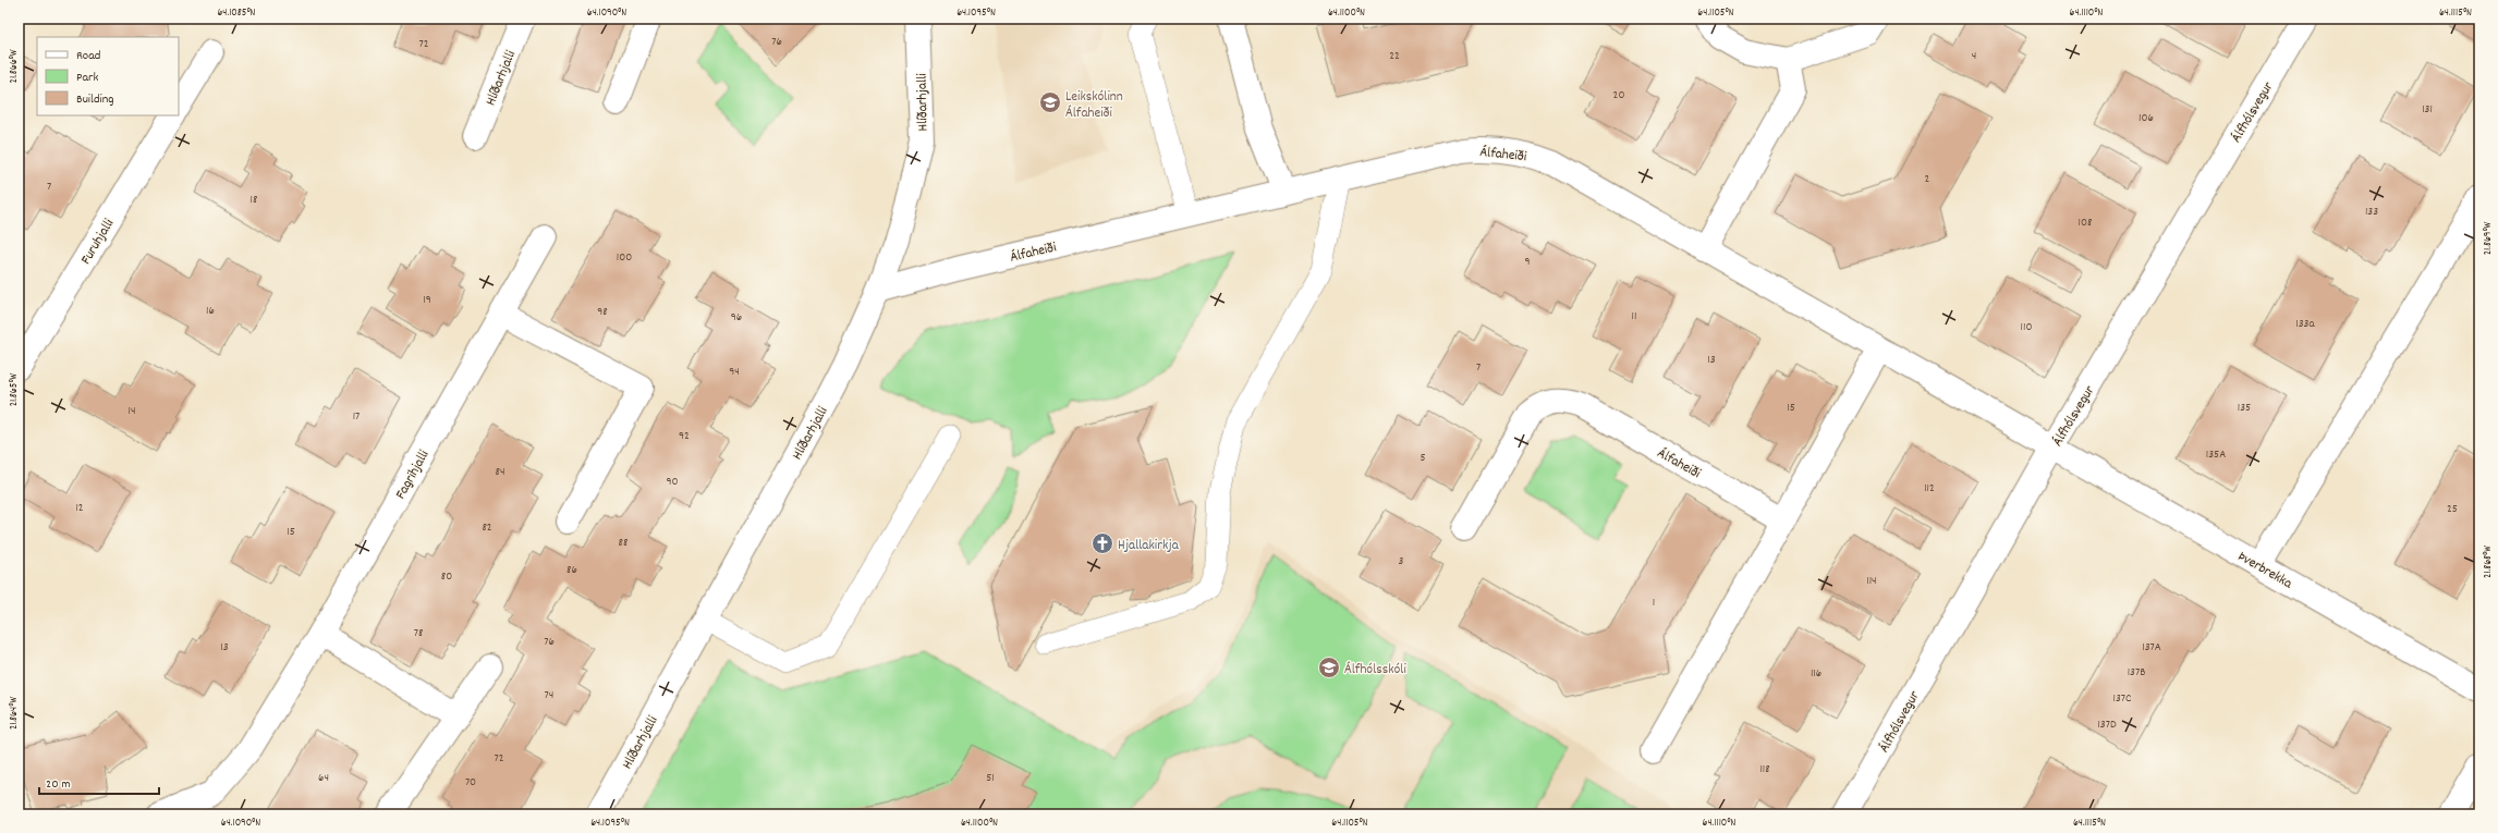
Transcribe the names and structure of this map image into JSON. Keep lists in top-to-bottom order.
{
  "streets": {
    "street": [
      "Hlíðarhjalli",
      "Álfhólsvegur",
      "Álfaheiði",
      "Furuhjalli",
      "Fagrihjalli",
      "Þverbrekka"
    ]
  },
  "crossings": [
    ["Hlíðarhjalli", "Álfaheiði"],
    ["Álfhólsvegur", "Álfaheiði"],
    ["Álfhólsvegur", "Þverbrekka"],
    ["Álfaheiði", "Þverbrekka"]
  ],
  "places": {
    "school or university": ["Leikskólinn Álfaheiði", "Álfhólsskóli"],
    "church": ["Hjallakirkja"]
  },
  "house_numbers": [
    "76",
    "72",
    "22",
    "4",
    "20",
    "131",
    "106",
    "2",
    "7",
    "18",
    "133",
    "108",
    "100",
    "9",
    "19",
    "16",
    "98",
    "11",
    "96",
    "133a",
    "110",
    "13",
    "7",
    "94",
    "15",
    "135",
    "14",
    "17",
    "92",
    "135A",
    "5",
    "84",
    "90",
    "112",
    "12",
    "25",
    "82",
    "15",
    "88",
    "3",
    "86",
    "80",
    "114",
    "1",
    "78",
    "76",
    "13",
    "137A",
    "137B",
    "116",
    "74",
    "137C",
    "137D",
    "72",
    "118",
    "64",
    "51",
    "70"
  ],
  "legend": ["Road", "Park", "Building"],
  "scale_bar": "20 m",
  "coordinates": [
    "64.1085°N",
    "64.1090°N",
    "64.1095°N",
    "64.1100°N",
    "64.1105°N",
    "64.1110°N",
    "64.1115°N",
    "21.866°W",
    "21.869°W",
    "21.865°W",
    "21.868°W",
    "21.864°W"
  ]
}
